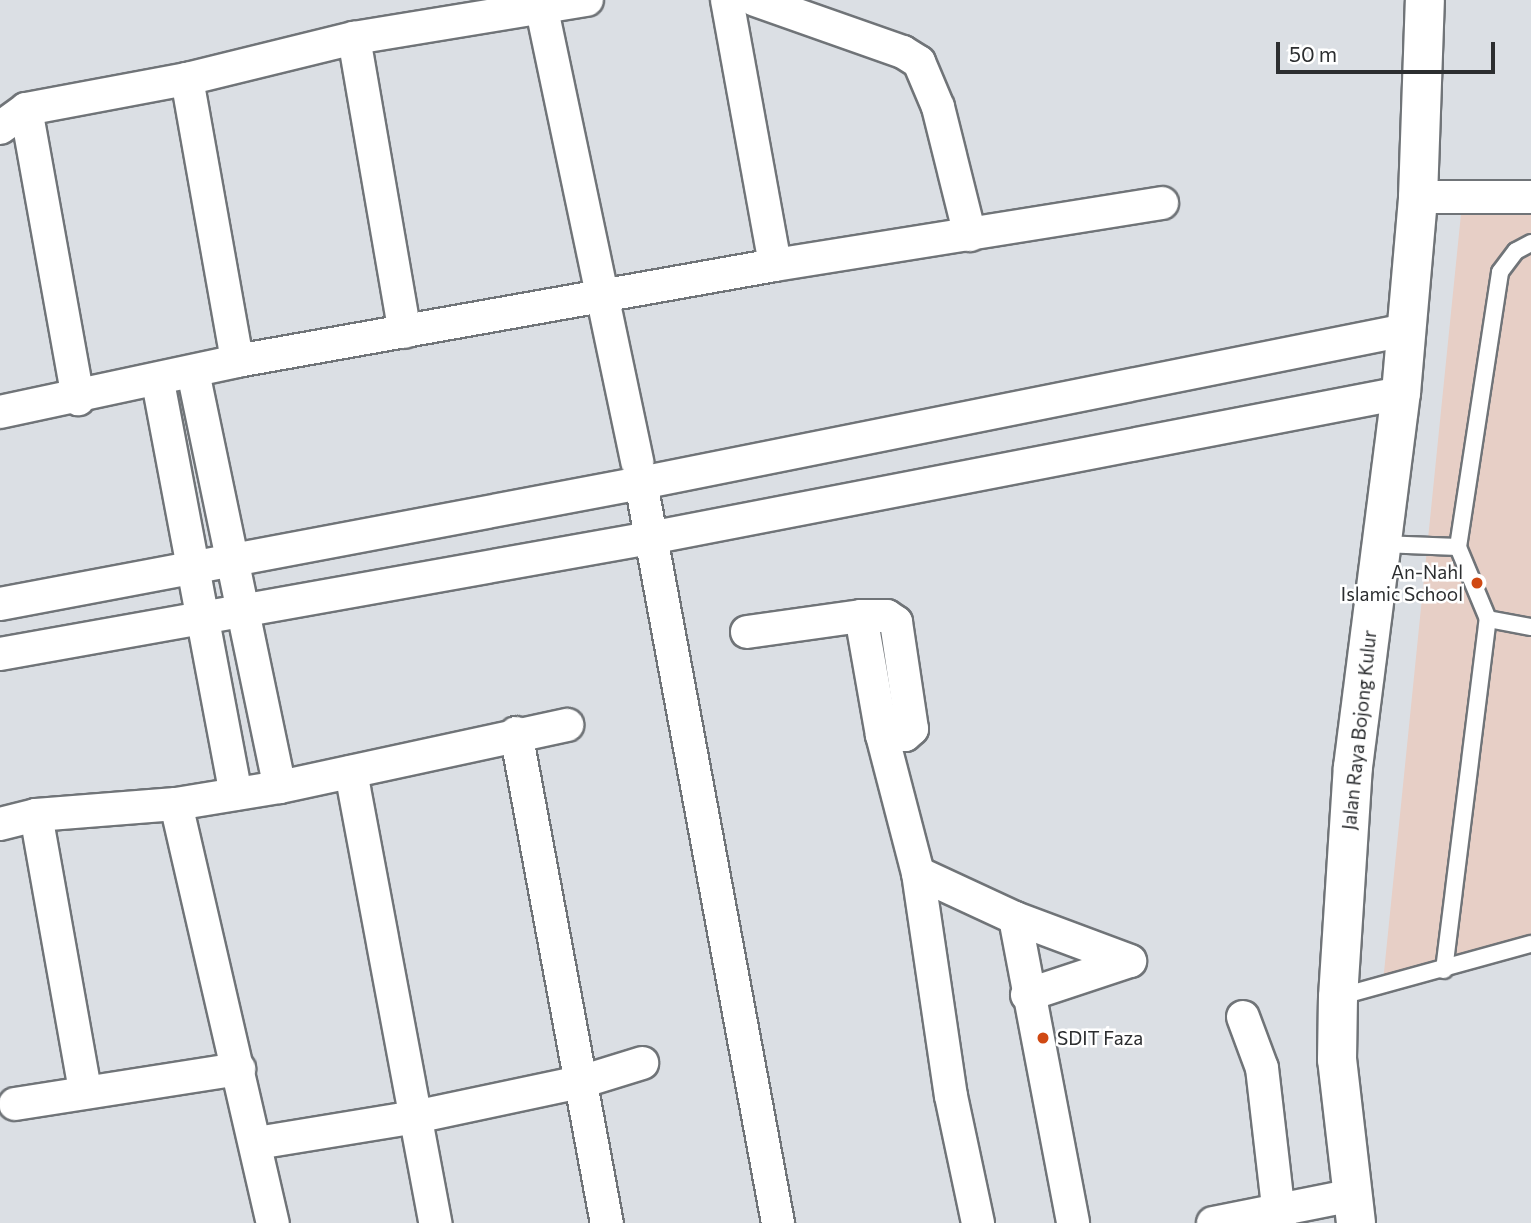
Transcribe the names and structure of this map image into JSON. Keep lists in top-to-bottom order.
{
  "streets": {
    "main road": ["Jalan Raya Bojong Kulur"]
  },
  "places": ["An-Nahl Islamic School", "SDIT Faza"],
  "scale_bar": "50 m"
}
